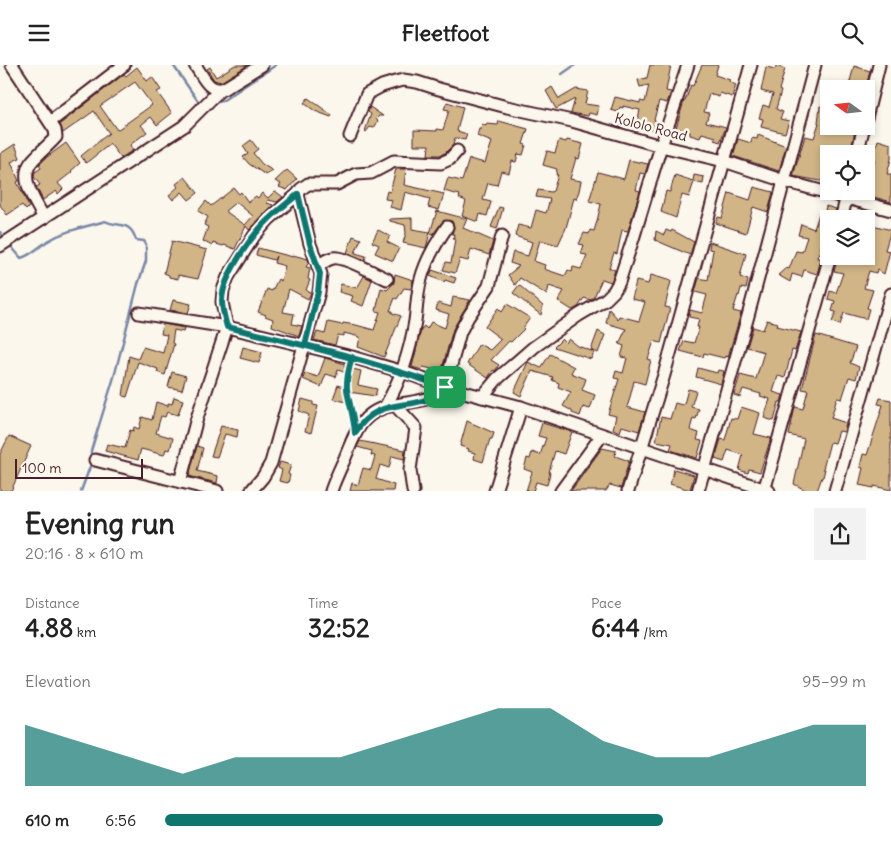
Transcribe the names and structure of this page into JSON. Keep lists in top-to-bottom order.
{
  "streets": {
    "street": ["Kololo Road"]
  },
  "scale_bar": "100 m",
  "north": "left",
  "page": {
    "header": "Fleetfoot",
    "scale": "100 m",
    "heading": ["Evening run", "20:16 · 8 × 610 m"],
    "stats": [
      ["Distance", "4.88 km"],
      ["Time", "32:52"],
      ["Pace", "6:44 /km"]
    ],
    "chart": ["Elevation", "95–99 m"],
    "list": [
      {
        "name": "610 m",
        "note": "6:56"
      }
    ]
  }
}
